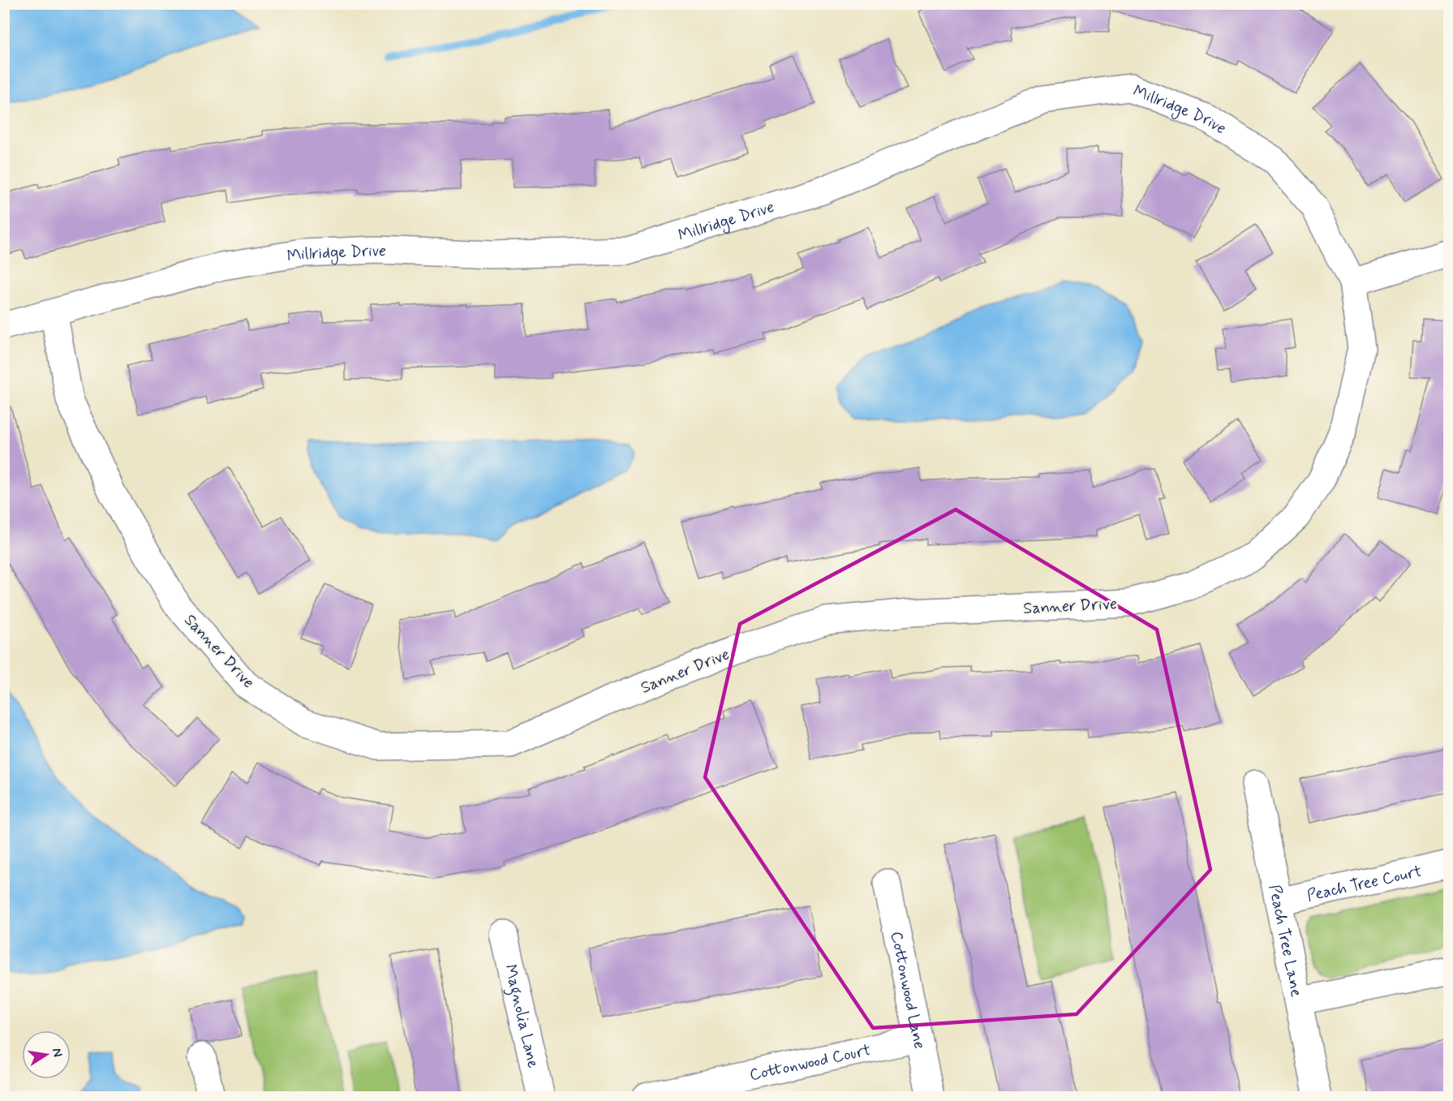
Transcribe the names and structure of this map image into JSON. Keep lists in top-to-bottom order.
{
  "streets": {
    "street": [
      "Millridge Drive",
      "Sanner Drive",
      "Peach Tree Court",
      "Peach Tree Lane",
      "Cottonwood Lane",
      "Magnolia Lane",
      "Cottonwood Court"
    ]
  },
  "crossings": [
    ["Millridge Drive", "Sanner Drive"],
    ["Peach Tree Court", "Peach Tree Lane"],
    ["Cottonwood Lane", "Cottonwood Court"]
  ],
  "north": "right"
}
